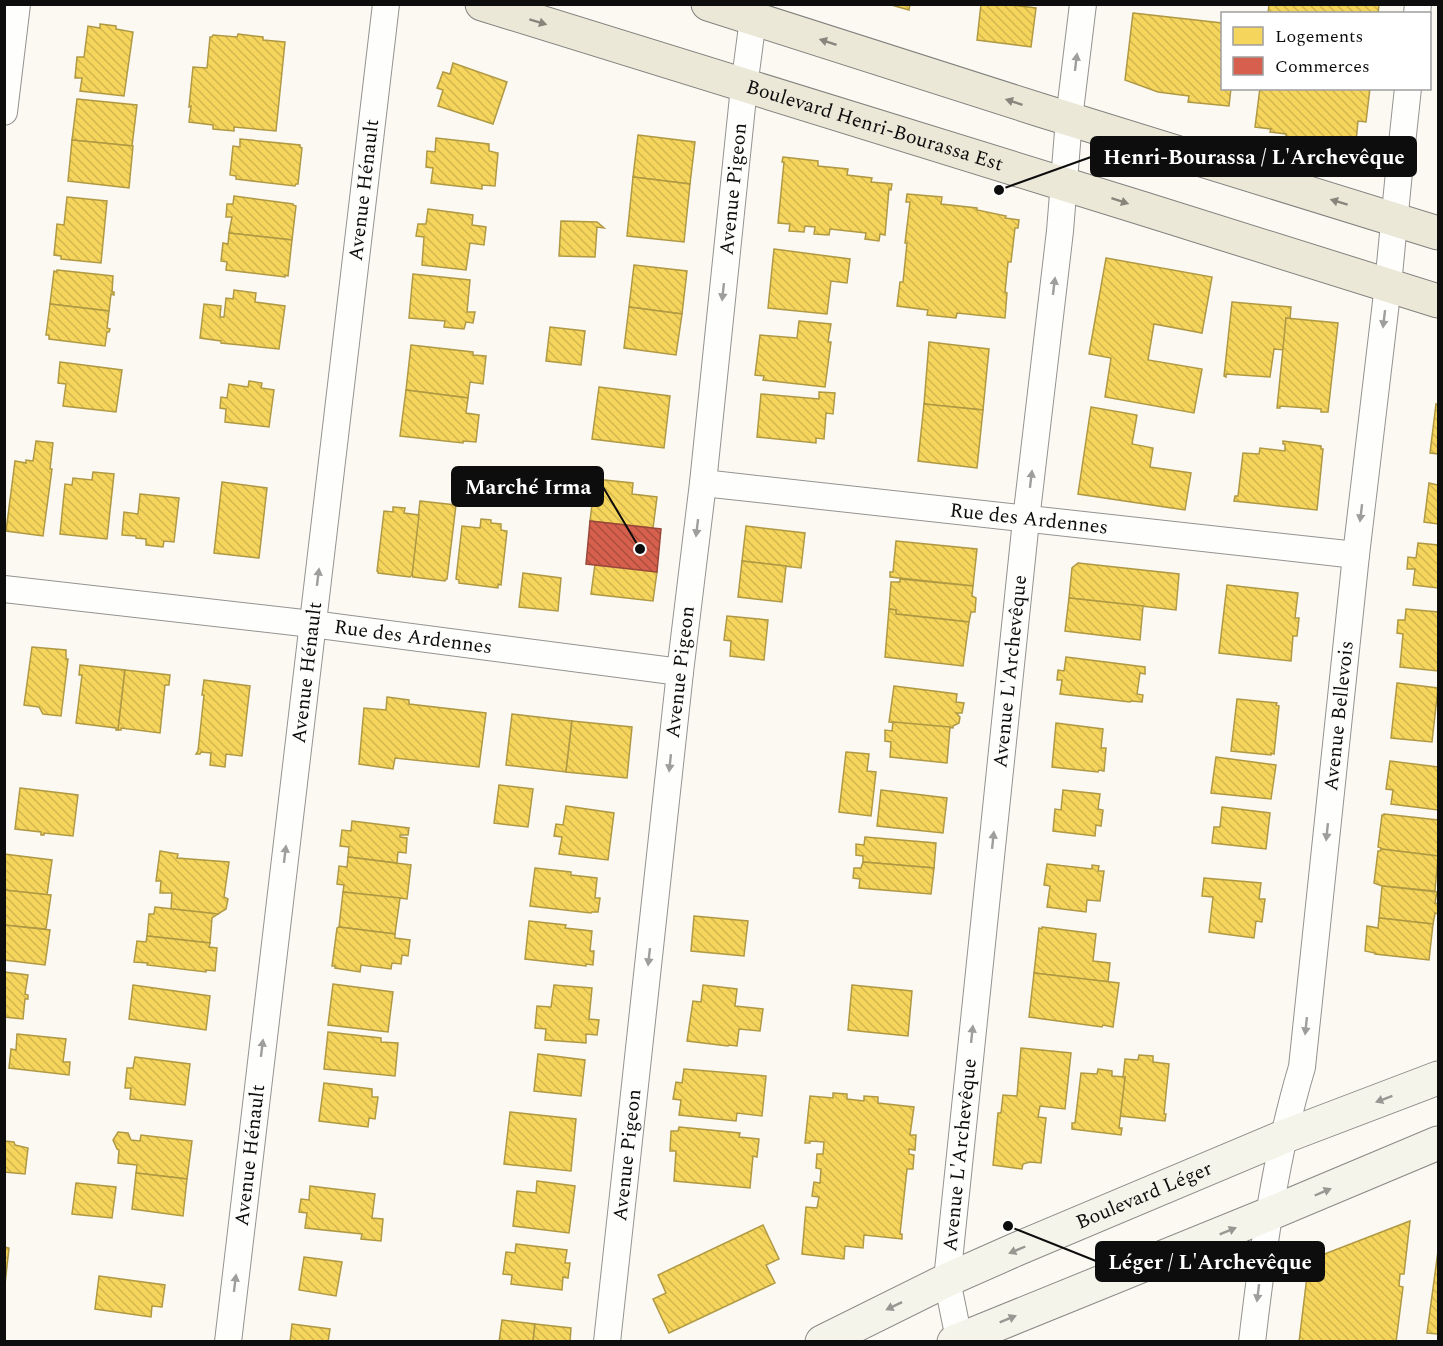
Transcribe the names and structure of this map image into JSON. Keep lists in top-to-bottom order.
{
  "streets": {
    "main road": ["Boulevard Henri-Bourassa Est", "Boulevard Léger"],
    "street": [
      "Avenue Hénault",
      "Avenue Pigeon",
      "Rue des Ardennes",
      "Avenue L'Archevêque",
      "Avenue Bellevois"
    ]
  },
  "crossings": [
    ["Boulevard Henri-Bourassa Est", "Avenue Pigeon"],
    ["Boulevard Henri-Bourassa Est", "Avenue L'Archevêque"],
    ["Boulevard Henri-Bourassa Est", "Avenue Bellevois"],
    ["Avenue Hénault", "Rue des Ardennes"],
    ["Avenue Pigeon", "Rue des Ardennes"],
    ["Rue des Ardennes", "Avenue L'Archevêque"],
    ["Rue des Ardennes", "Avenue Bellevois"],
    ["Avenue L'Archevêque", "Boulevard Léger"],
    ["Avenue Bellevois", "Boulevard Léger"]
  ],
  "one_way": [
    "Avenue Hénault",
    "Avenue Pigeon",
    "Avenue L'Archevêque",
    "Avenue Bellevois"
  ],
  "places": ["Henri-Bourassa / L'Archevêque", "Marché Irma", "Léger / L'Archevêque"],
  "legend": ["Logements", "Commerces"]
}
